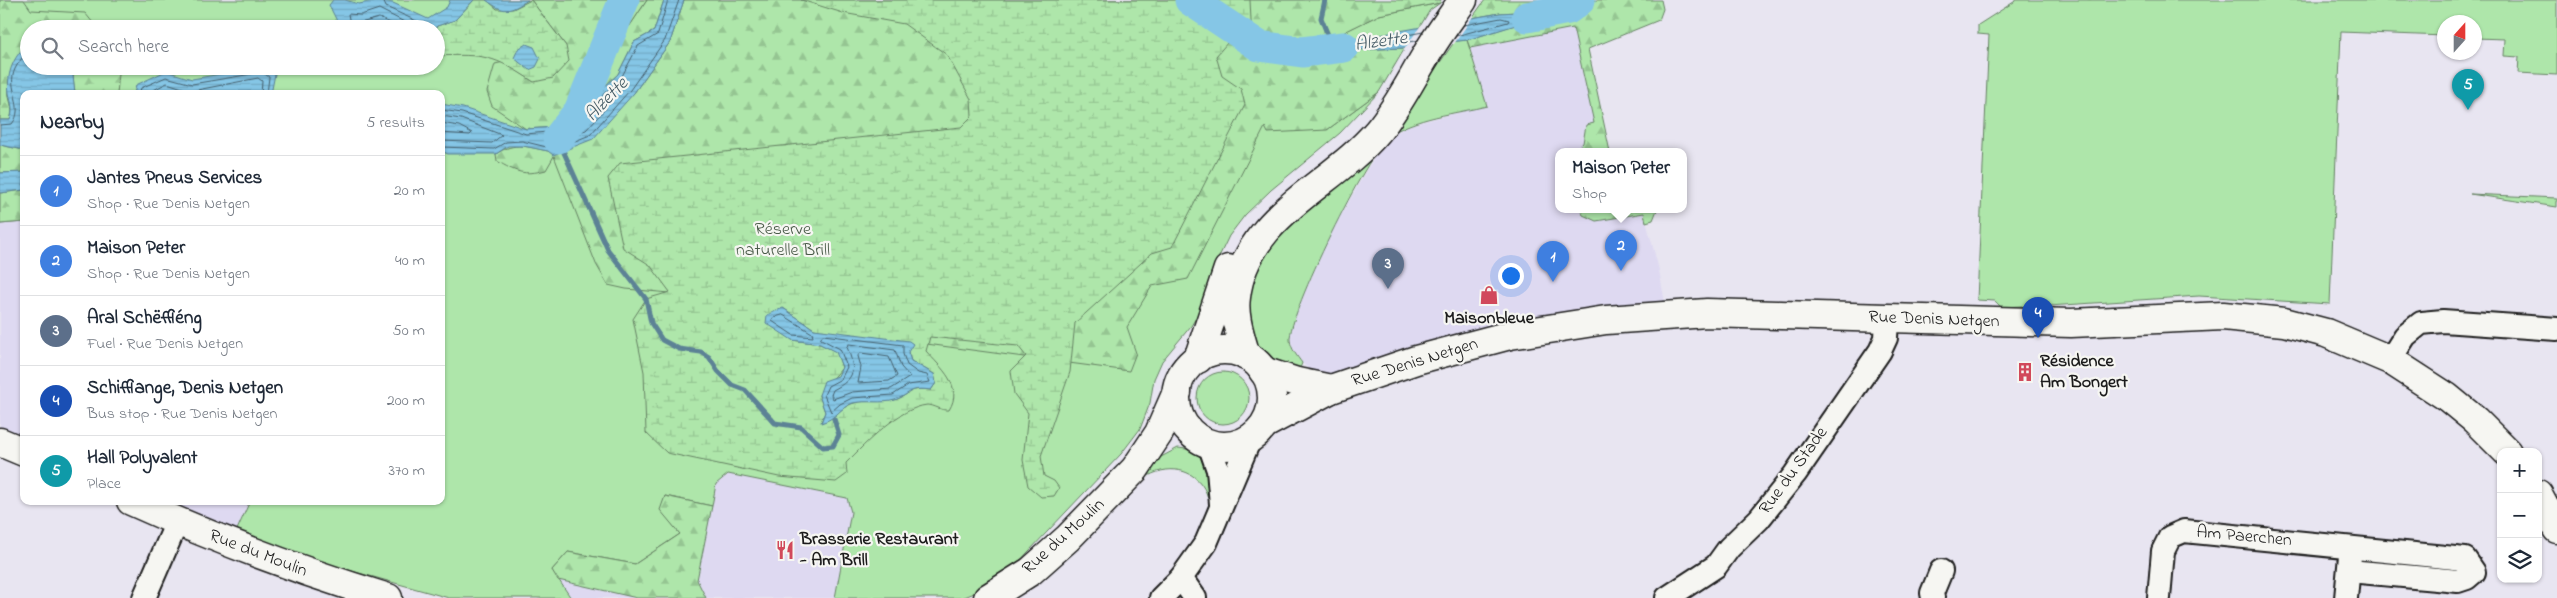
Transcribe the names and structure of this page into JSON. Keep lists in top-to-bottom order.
{
  "streets": {
    "main road": ["Rue Denis Netgen", "Rue du Moulin"],
    "street": ["Rue du Stade", "Am Paerchen"]
  },
  "crossings": [
    ["Rue Denis Netgen", "Rue du Stade"]
  ],
  "water": ["Alzette"],
  "parks": ["Réserve naturelle Brill"],
  "places": {
    "shop": ["Maisonbleue"],
    "building": ["Résidence Am Bongert"],
    "restaurant": ["Brasserie Restaurant - Am Brill"]
  },
  "north": "top",
  "page": {
    "search": "Search here",
    "pins": [
      "5",
      "2",
      "1",
      "3",
      "4"
    ],
    "heading": ["Nearby", "5 results"],
    "popup": ["Maison Peter", "Shop"],
    "list": [
      {
        "mark": "1",
        "name": "Jantes Pneus Services",
        "note": "Shop · Rue Denis Netgen",
        "value": "20 m"
      },
      {
        "mark": "2",
        "name": "Maison Peter",
        "note": "Shop · Rue Denis Netgen",
        "value": "40 m"
      },
      {
        "mark": "3",
        "name": "Aral Schëffléng",
        "note": "Fuel · Rue Denis Netgen",
        "value": "50 m"
      },
      {
        "mark": "4",
        "name": "Schifflange, Denis Netgen",
        "note": "Bus stop · Rue Denis Netgen",
        "value": "200 m"
      },
      {
        "mark": "5",
        "name": "Hall Polyvalent",
        "note": "Place",
        "value": "370 m"
      }
    ],
    "map_buttons": ["+", "−"]
  }
}
